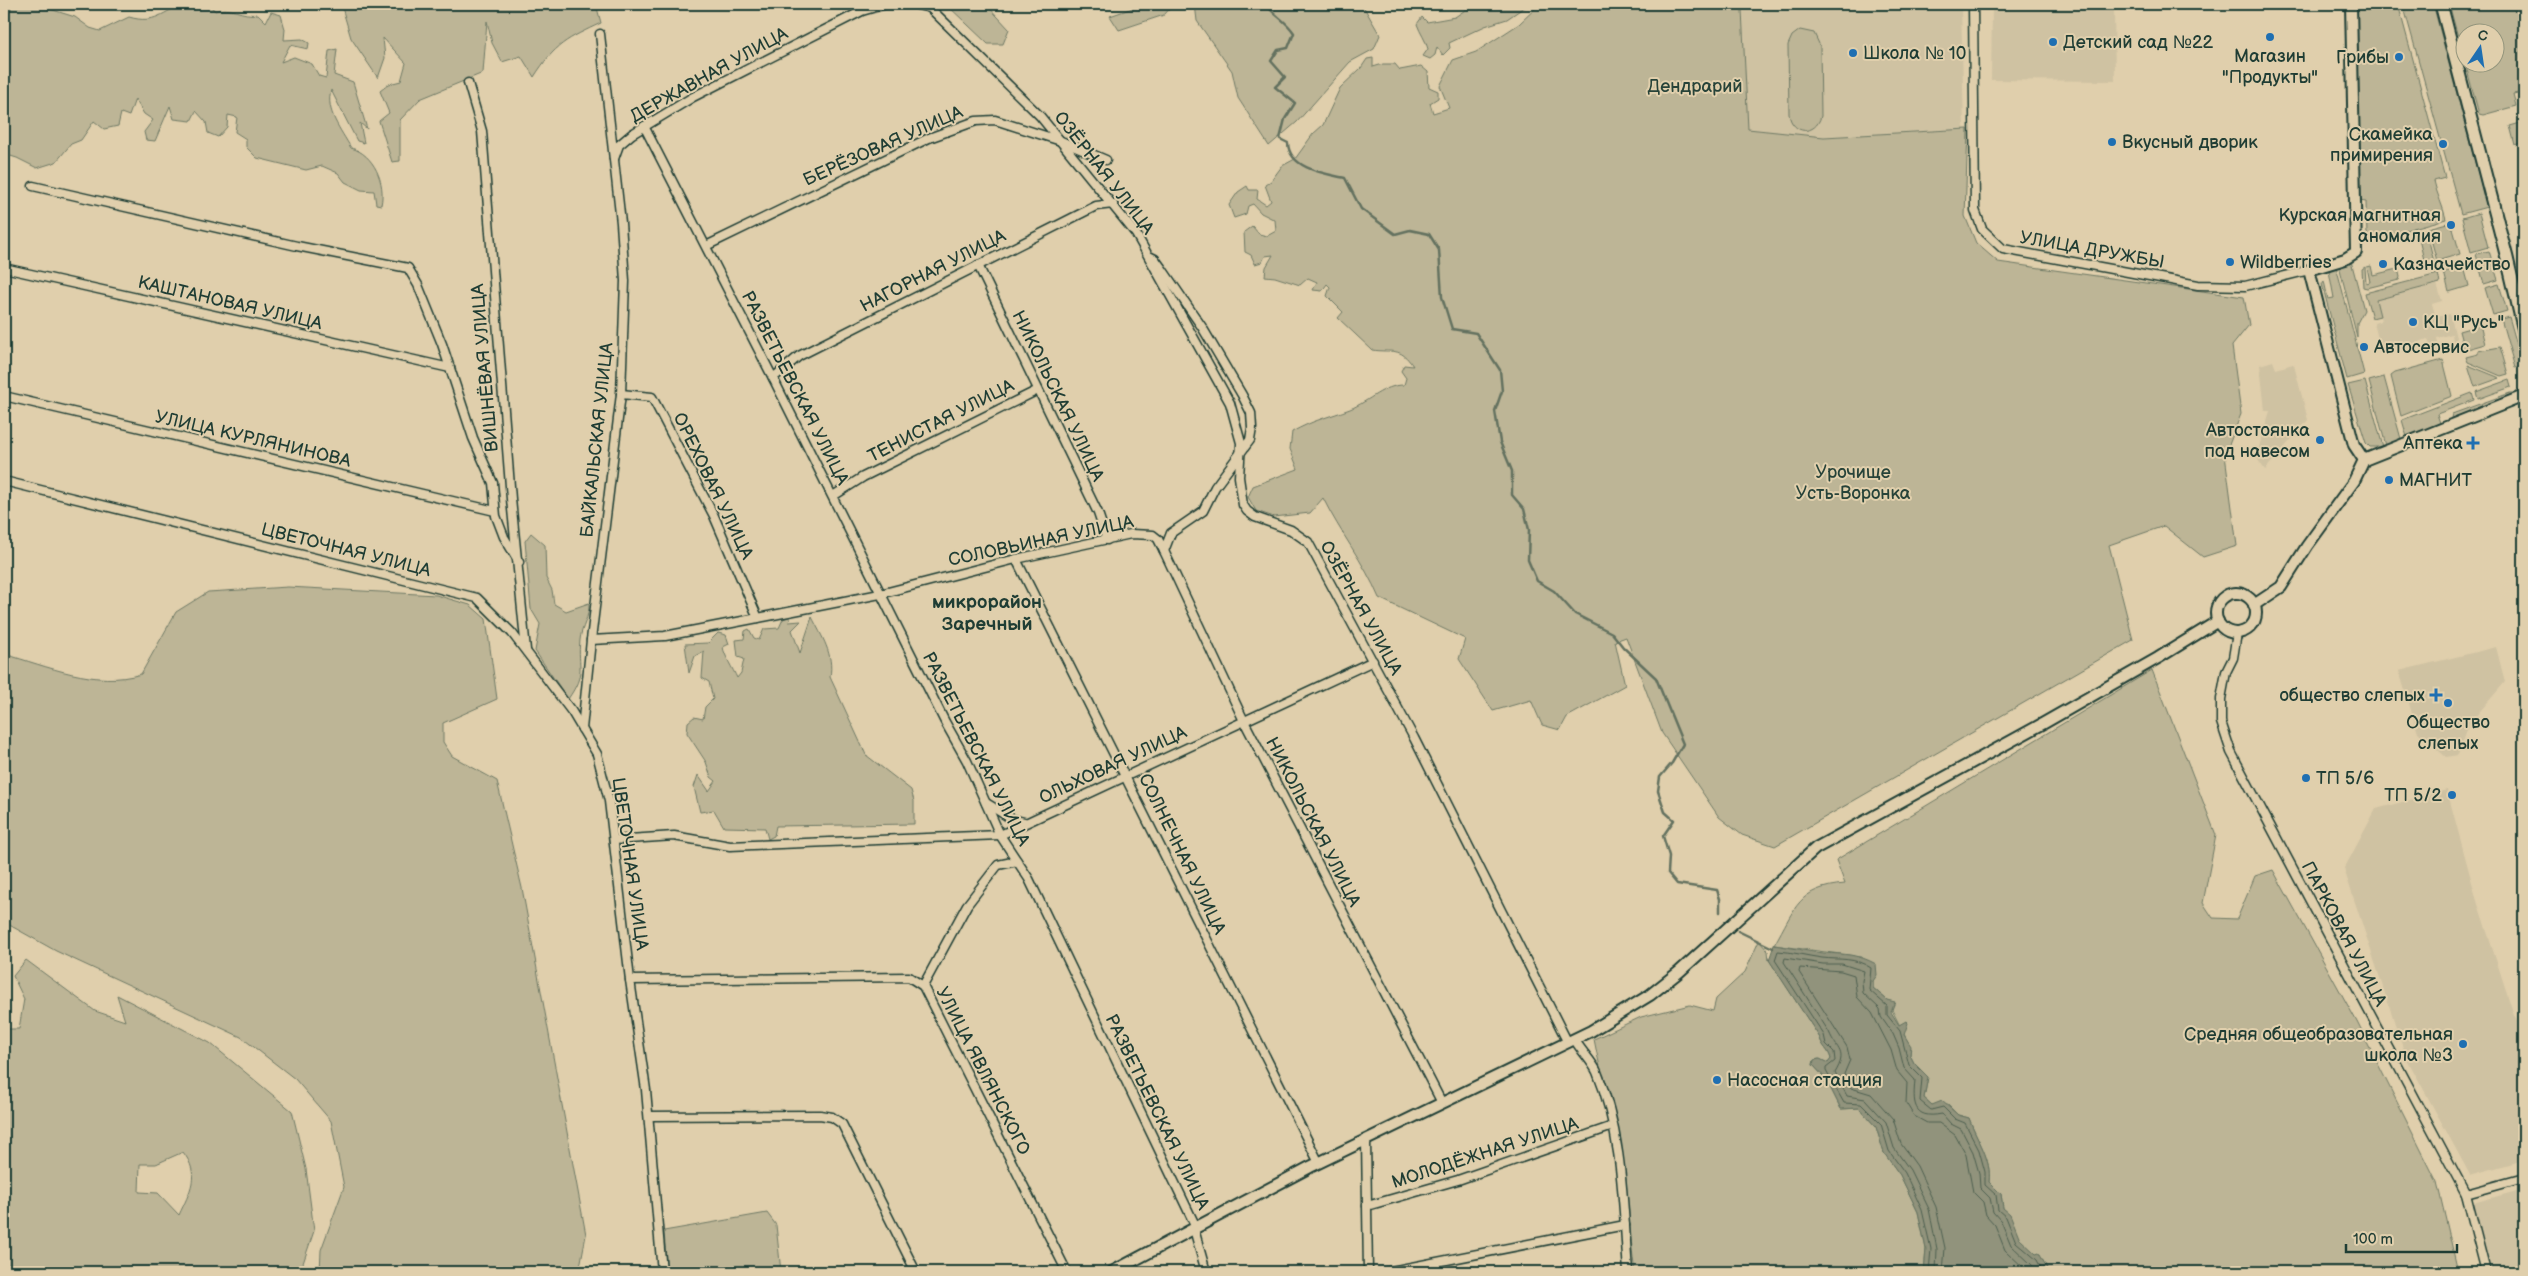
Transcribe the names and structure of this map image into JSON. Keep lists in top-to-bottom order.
{
  "streets": {
    "street": [
      "ДЕРЖАВНАЯ УЛИЦА",
      "БЕРЁЗОВАЯ УЛИЦА",
      "ОЗЁРНАЯ УЛИЦА",
      "УЛИЦА ДРУЖБЫ",
      "НАГОРНАЯ УЛИЦА",
      "КАШТАНОВАЯ УЛИЦА",
      "ВИШНЁВАЯ УЛИЦА",
      "РАЗВЕТЬЕВСКАЯ УЛИЦА",
      "НИКОЛЬСКАЯ УЛИЦА",
      "ТЕНИСТАЯ УЛИЦА",
      "УЛИЦА КУРЛЯНИНОВА",
      "БАЙКАЛЬСКАЯ УЛИЦА",
      "ОРЕХОВАЯ УЛИЦА",
      "СОЛОВЬИНАЯ УЛИЦА",
      "ЦВЕТОЧНАЯ УЛИЦА",
      "ОЛЬХОВАЯ УЛИЦА",
      "СОЛНЕЧНАЯ УЛИЦА",
      "ПАРКОВАЯ УЛИЦА",
      "УЛИЦА ЯВЛЯНСКОГО",
      "МОЛОДЁЖНАЯ УЛИЦА"
    ]
  },
  "crossings": [
    ["ДЕРЖАВНАЯ УЛИЦА", "РАЗВЕТЬЕВСКАЯ УЛИЦА"],
    ["ДЕРЖАВНАЯ УЛИЦА", "БАЙКАЛЬСКАЯ УЛИЦА"],
    ["БЕРЁЗОВАЯ УЛИЦА", "ОЗЁРНАЯ УЛИЦА"],
    ["БЕРЁЗОВАЯ УЛИЦА", "РАЗВЕТЬЕВСКАЯ УЛИЦА"],
    ["ОЗЁРНАЯ УЛИЦА", "НАГОРНАЯ УЛИЦА"],
    ["ОЗЁРНАЯ УЛИЦА", "ОЛЬХОВАЯ УЛИЦА"],
    ["ОЗЁРНАЯ УЛИЦА", "МОЛОДЁЖНАЯ УЛИЦА"],
    ["НАГОРНАЯ УЛИЦА", "РАЗВЕТЬЕВСКАЯ УЛИЦА"],
    ["НАГОРНАЯ УЛИЦА", "НИКОЛЬСКАЯ УЛИЦА"],
    ["ВИШНЁВАЯ УЛИЦА", "ЦВЕТОЧНАЯ УЛИЦА"],
    ["РАЗВЕТЬЕВСКАЯ УЛИЦА", "ТЕНИСТАЯ УЛИЦА"],
    ["РАЗВЕТЬЕВСКАЯ УЛИЦА", "СОЛОВЬИНАЯ УЛИЦА"],
    ["РАЗВЕТЬЕВСКАЯ УЛИЦА", "ОЛЬХОВАЯ УЛИЦА"],
    ["НИКОЛЬСКАЯ УЛИЦА", "ТЕНИСТАЯ УЛИЦА"],
    ["НИКОЛЬСКАЯ УЛИЦА", "СОЛОВЬИНАЯ УЛИЦА"],
    ["НИКОЛЬСКАЯ УЛИЦА", "ОЛЬХОВАЯ УЛИЦА"],
    ["БАЙКАЛЬСКАЯ УЛИЦА", "ОРЕХОВАЯ УЛИЦА"],
    ["БАЙКАЛЬСКАЯ УЛИЦА", "СОЛОВЬИНАЯ УЛИЦА"],
    ["БАЙКАЛЬСКАЯ УЛИЦА", "ЦВЕТОЧНАЯ УЛИЦА"],
    ["ОРЕХОВАЯ УЛИЦА", "СОЛОВЬИНАЯ УЛИЦА"],
    ["СОЛОВЬИНАЯ УЛИЦА", "СОЛНЕЧНАЯ УЛИЦА"],
    ["ЦВЕТОЧНАЯ УЛИЦА", "ОЛЬХОВАЯ УЛИЦА"],
    ["ЦВЕТОЧНАЯ УЛИЦА", "УЛИЦА ЯВЛЯНСКОГО"],
    ["ОЛЬХОВАЯ УЛИЦА", "СОЛНЕЧНАЯ УЛИЦА"]
  ],
  "districts": ["микрорайон Заречный"],
  "parks": ["Дендрарий", "Урочище Усть-Воронка"],
  "places": {
    "other": [
      "Магазин \"Продукты\"",
      "Детский сад №22",
      "Школа № 10",
      "Грибы",
      "Вкусный дворик",
      "Скамейка примирения",
      "Курская магнитная аномалия",
      "Wildberries",
      "Казначейство",
      "КЦ \"Русь\"",
      "Автосервис",
      "Автостоянка под навесом",
      "МАГНИТ",
      "Общество слепых",
      "ТП 5/6",
      "ТП 5/2",
      "Средняя общеобразовательная школа №3",
      "Насосная станция"
    ],
    "health": ["Аптека", "общество слепых"]
  },
  "scale_bar": "100 m",
  "north": "top"
}
